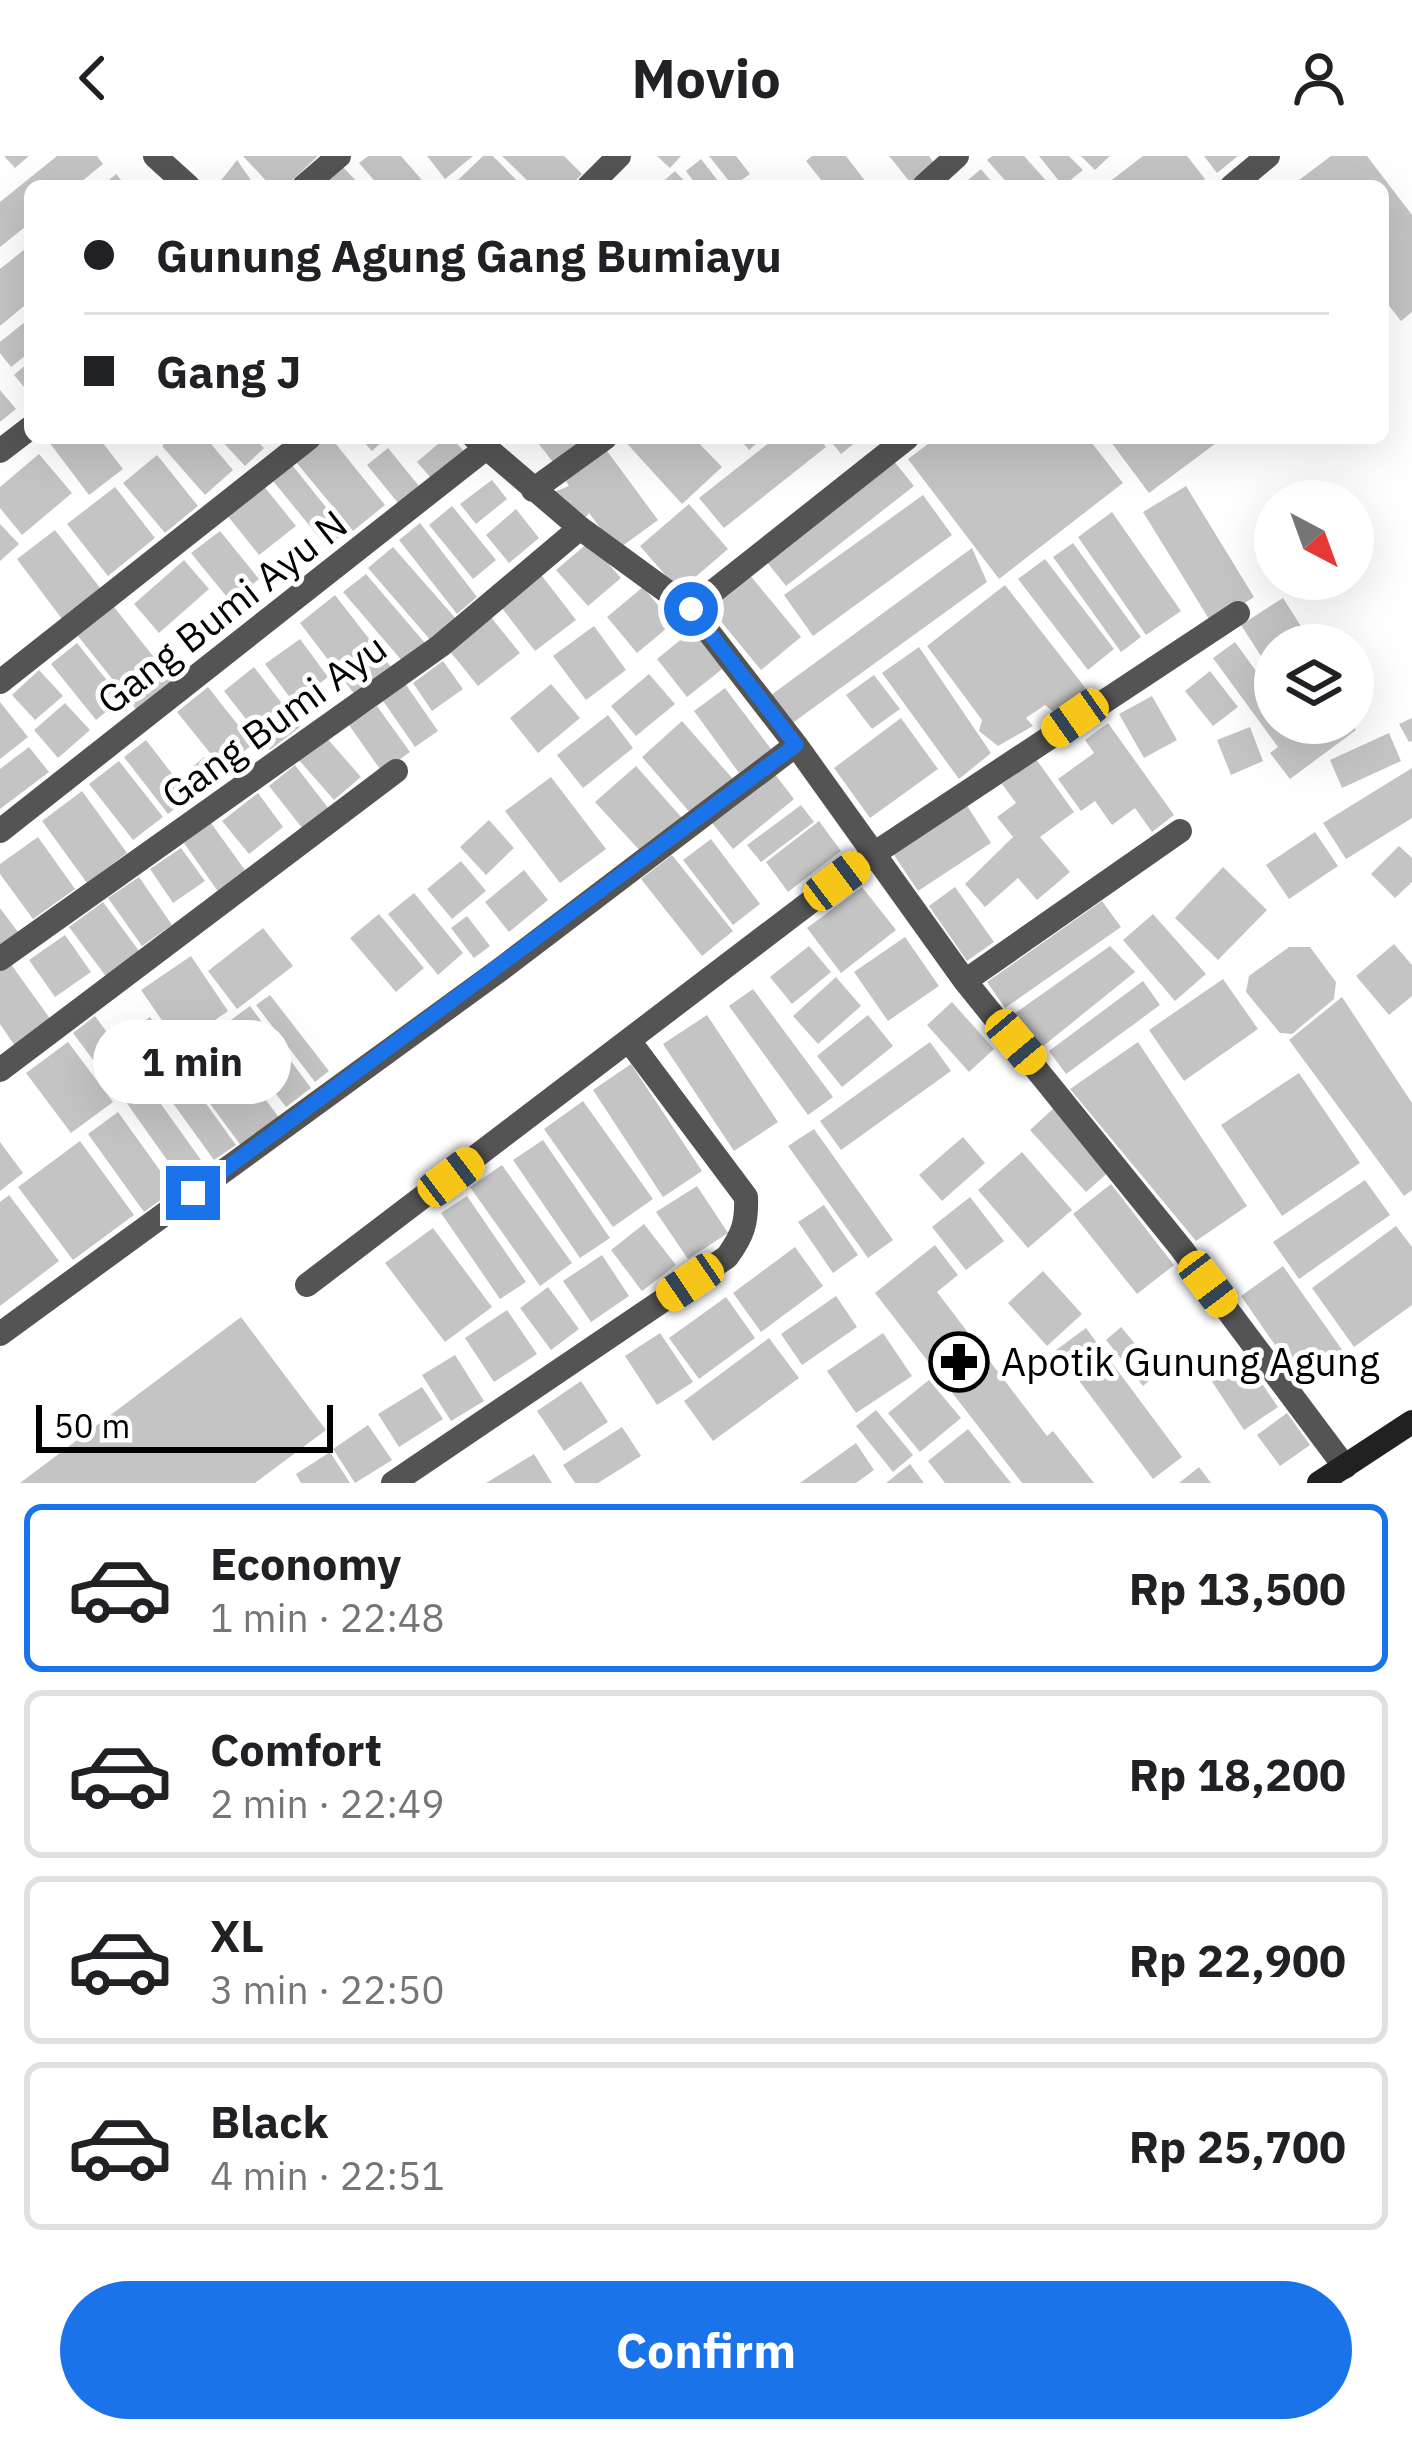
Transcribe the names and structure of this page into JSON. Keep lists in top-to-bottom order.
{
  "streets": {
    "street": ["Gang Bumi Ayu N", "Gang Bumi Ayu"]
  },
  "places": {
    "pharmacy": ["Apotik Gunung Agung"]
  },
  "scale_bar": "50 m",
  "north": "bottom right",
  "page": {
    "header": "Movio",
    "banner": ["Gunung Agung Gang Bumiayu", "Gang J"],
    "bubble": "1 min",
    "scale": "50 m",
    "list": [
      {
        "name": "Economy",
        "note": "1 min · 22:48",
        "value": "Rp 13,500"
      },
      {
        "name": "Comfort",
        "note": "2 min · 22:49",
        "value": "Rp 18,200"
      },
      {
        "name": "XL",
        "note": "3 min · 22:50",
        "value": "Rp 22,900"
      },
      {
        "name": "Black",
        "note": "4 min · 22:51",
        "value": "Rp 25,700"
      }
    ],
    "buttons": "Confirm"
  }
}
